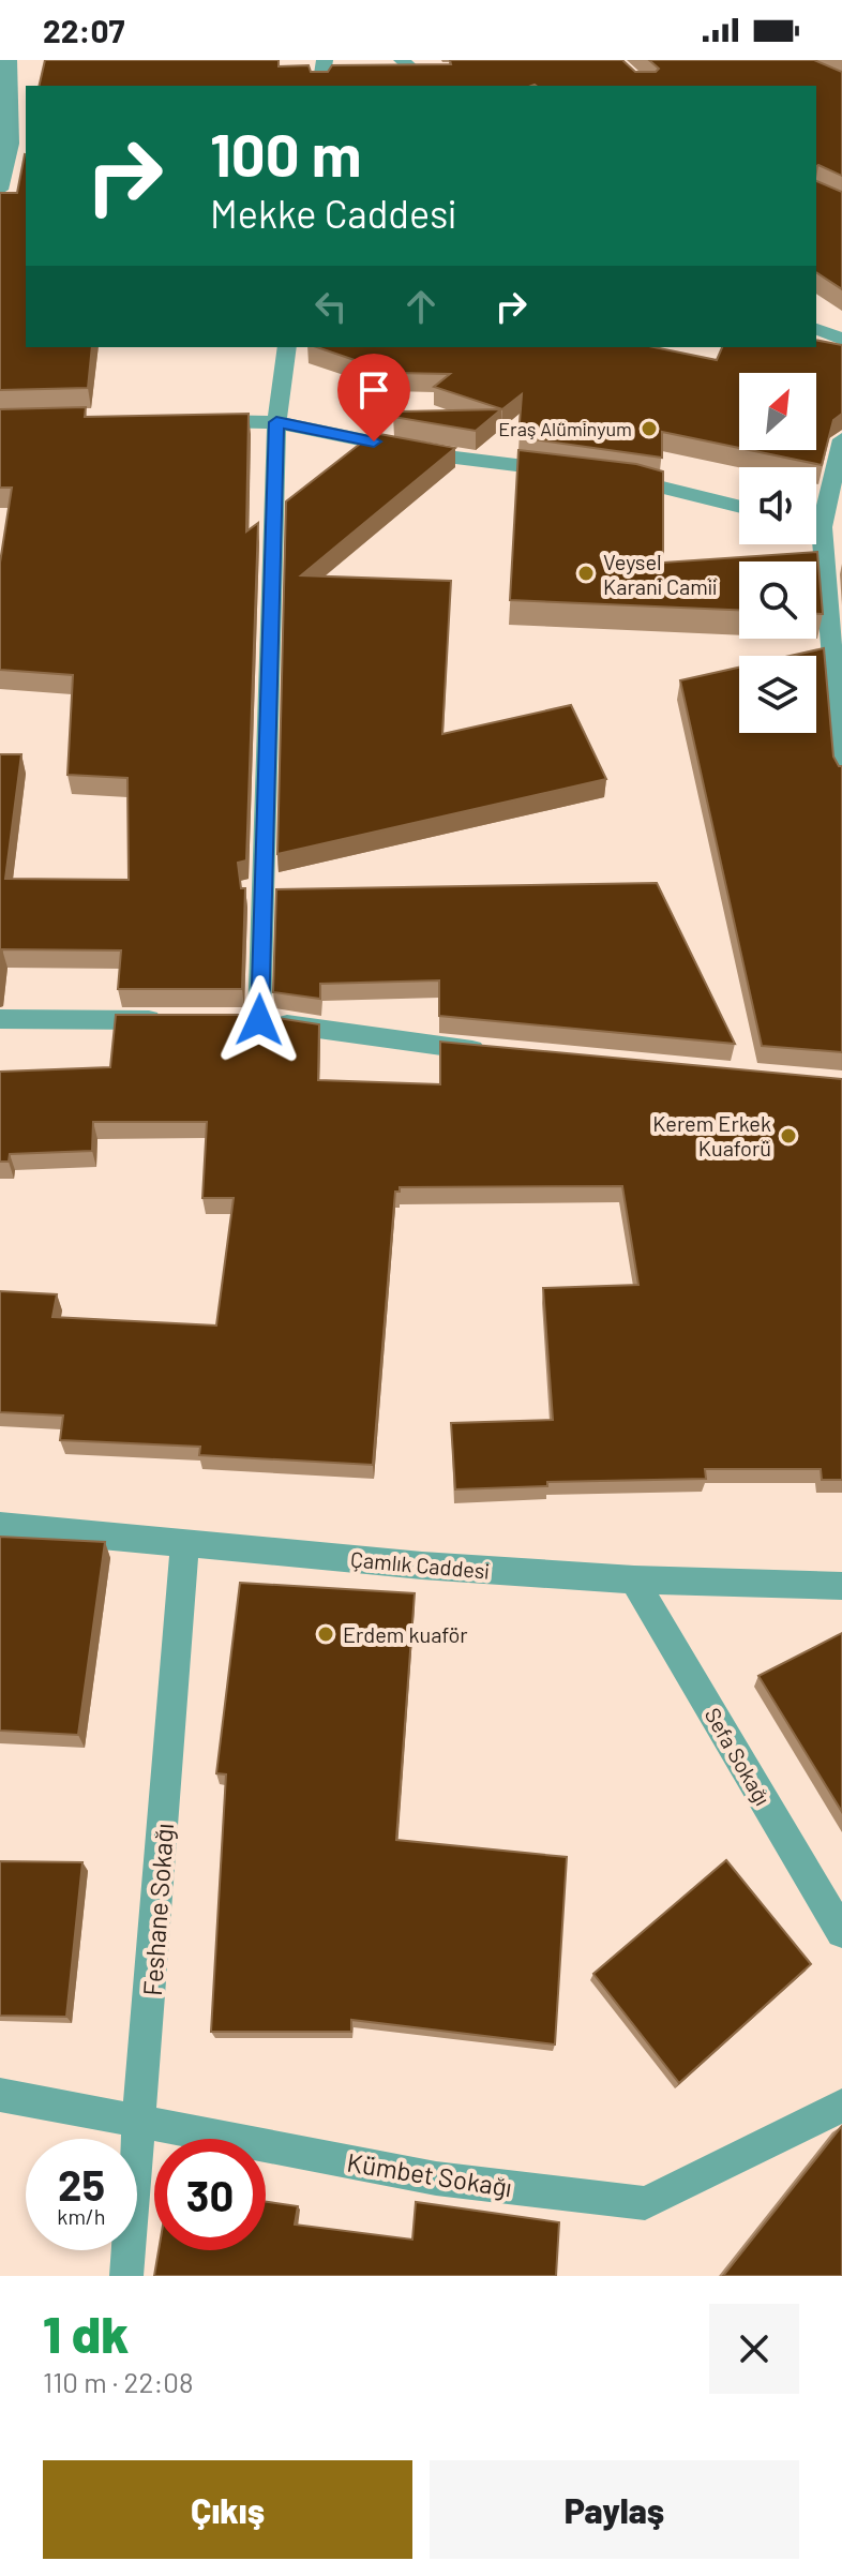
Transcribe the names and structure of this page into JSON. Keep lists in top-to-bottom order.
{
  "streets": {
    "street": [
      "Çamlık Caddesi",
      "Sefa Sokağı",
      "Feshane Sokağı",
      "Kümbet Sokağı"
    ]
  },
  "crossings": [
    ["Çamlık Caddesi", "Sefa Sokağı"],
    ["Çamlık Caddesi", "Feshane Sokağı"],
    ["Feshane Sokağı", "Kümbet Sokağı"]
  ],
  "places": [
    "Eraş Alüminyum",
    "Veysel Karani Camii",
    "Kerem Erkek Kuaforü",
    "Erdem kuaför"
  ],
  "north": "top right",
  "page": {
    "status": "22:07",
    "turn": ["100 m", "Mekke Caddesi"],
    "speed": "25 km/h",
    "limit": "30",
    "heading": ["1 dk", "110 m · 22:08"],
    "buttons": ["Çıkış", "Paylaş"]
  }
}
